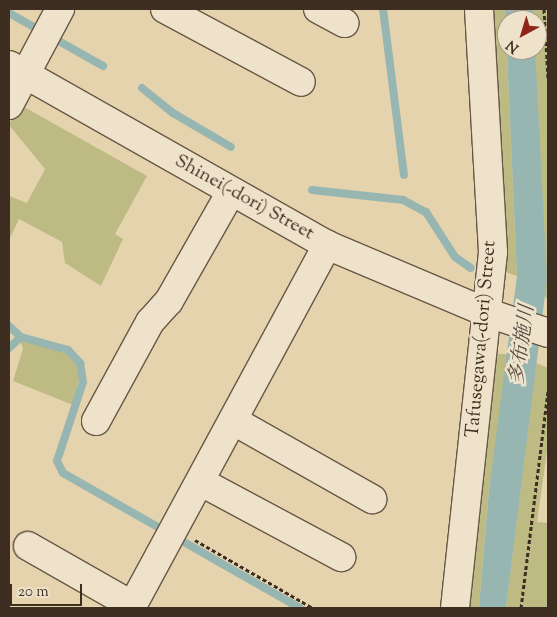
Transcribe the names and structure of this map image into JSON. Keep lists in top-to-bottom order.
{
  "streets": {
    "street": ["Shinei(-dori) Street", "Tafusegawa(-dori) Street"]
  },
  "crossings": [
    ["Shinei(-dori) Street", "Tafusegawa(-dori) Street"]
  ],
  "water": ["多布施川"],
  "scale_bar": "20 m",
  "north": "bottom left"
}
